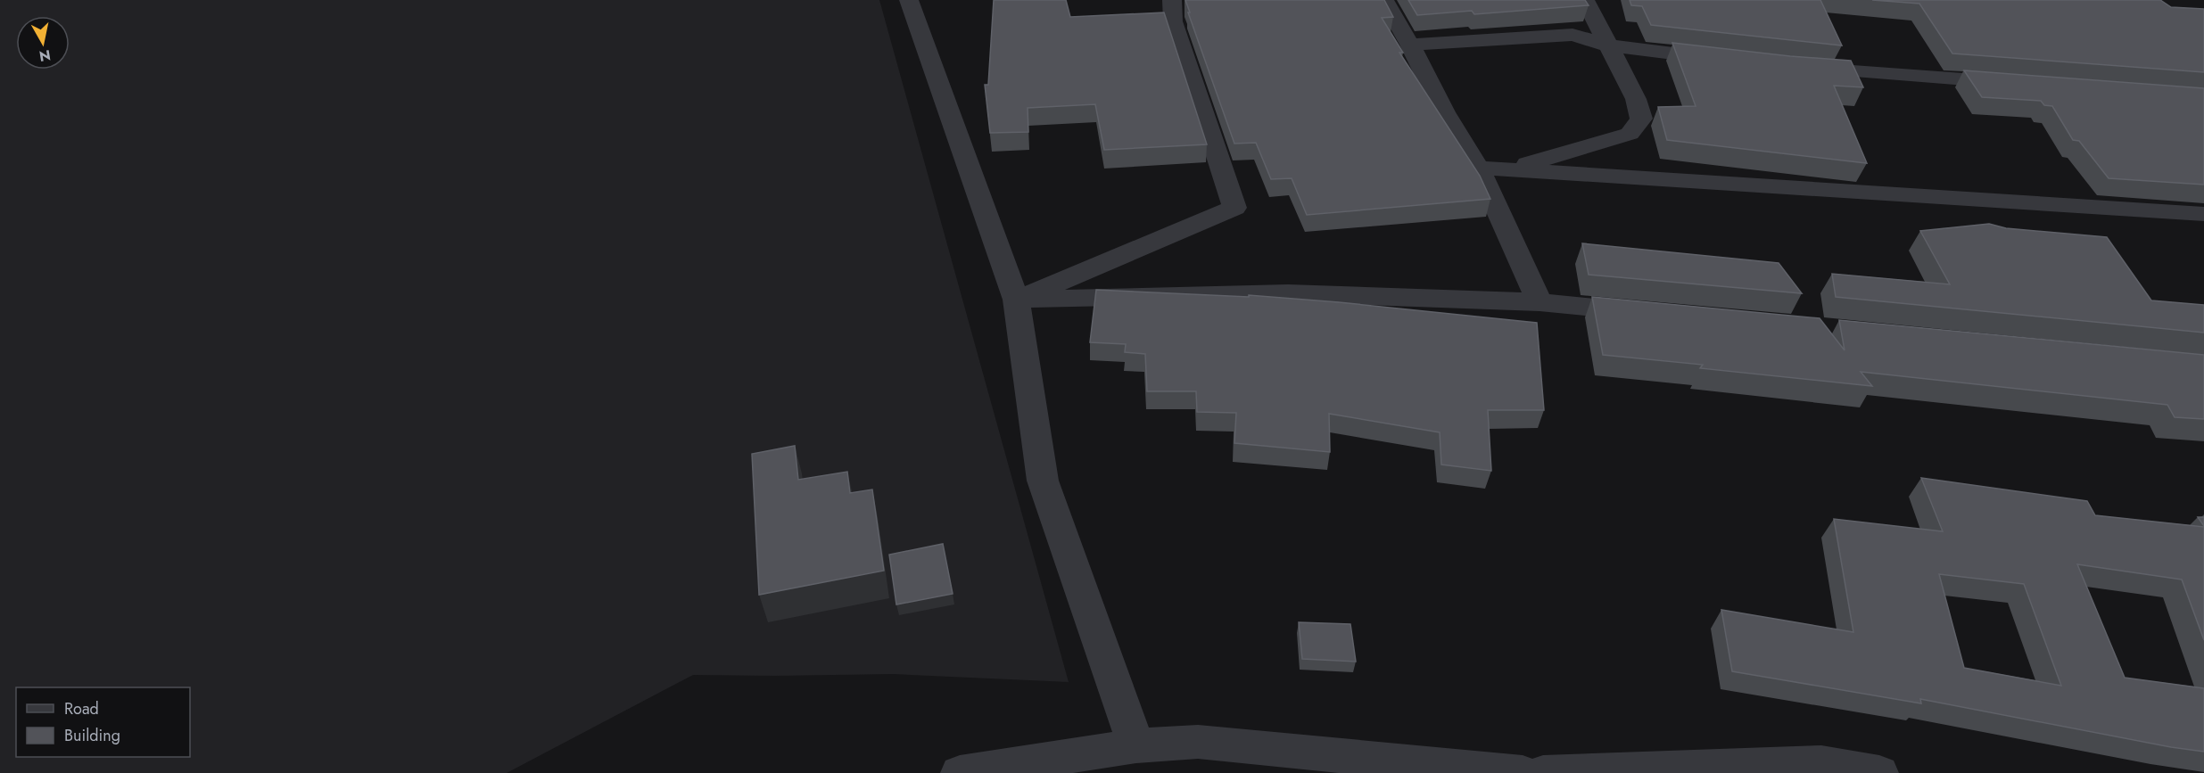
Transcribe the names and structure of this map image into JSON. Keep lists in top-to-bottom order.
{
  "legend": ["Road", "Building"],
  "north": "bottom"
}
